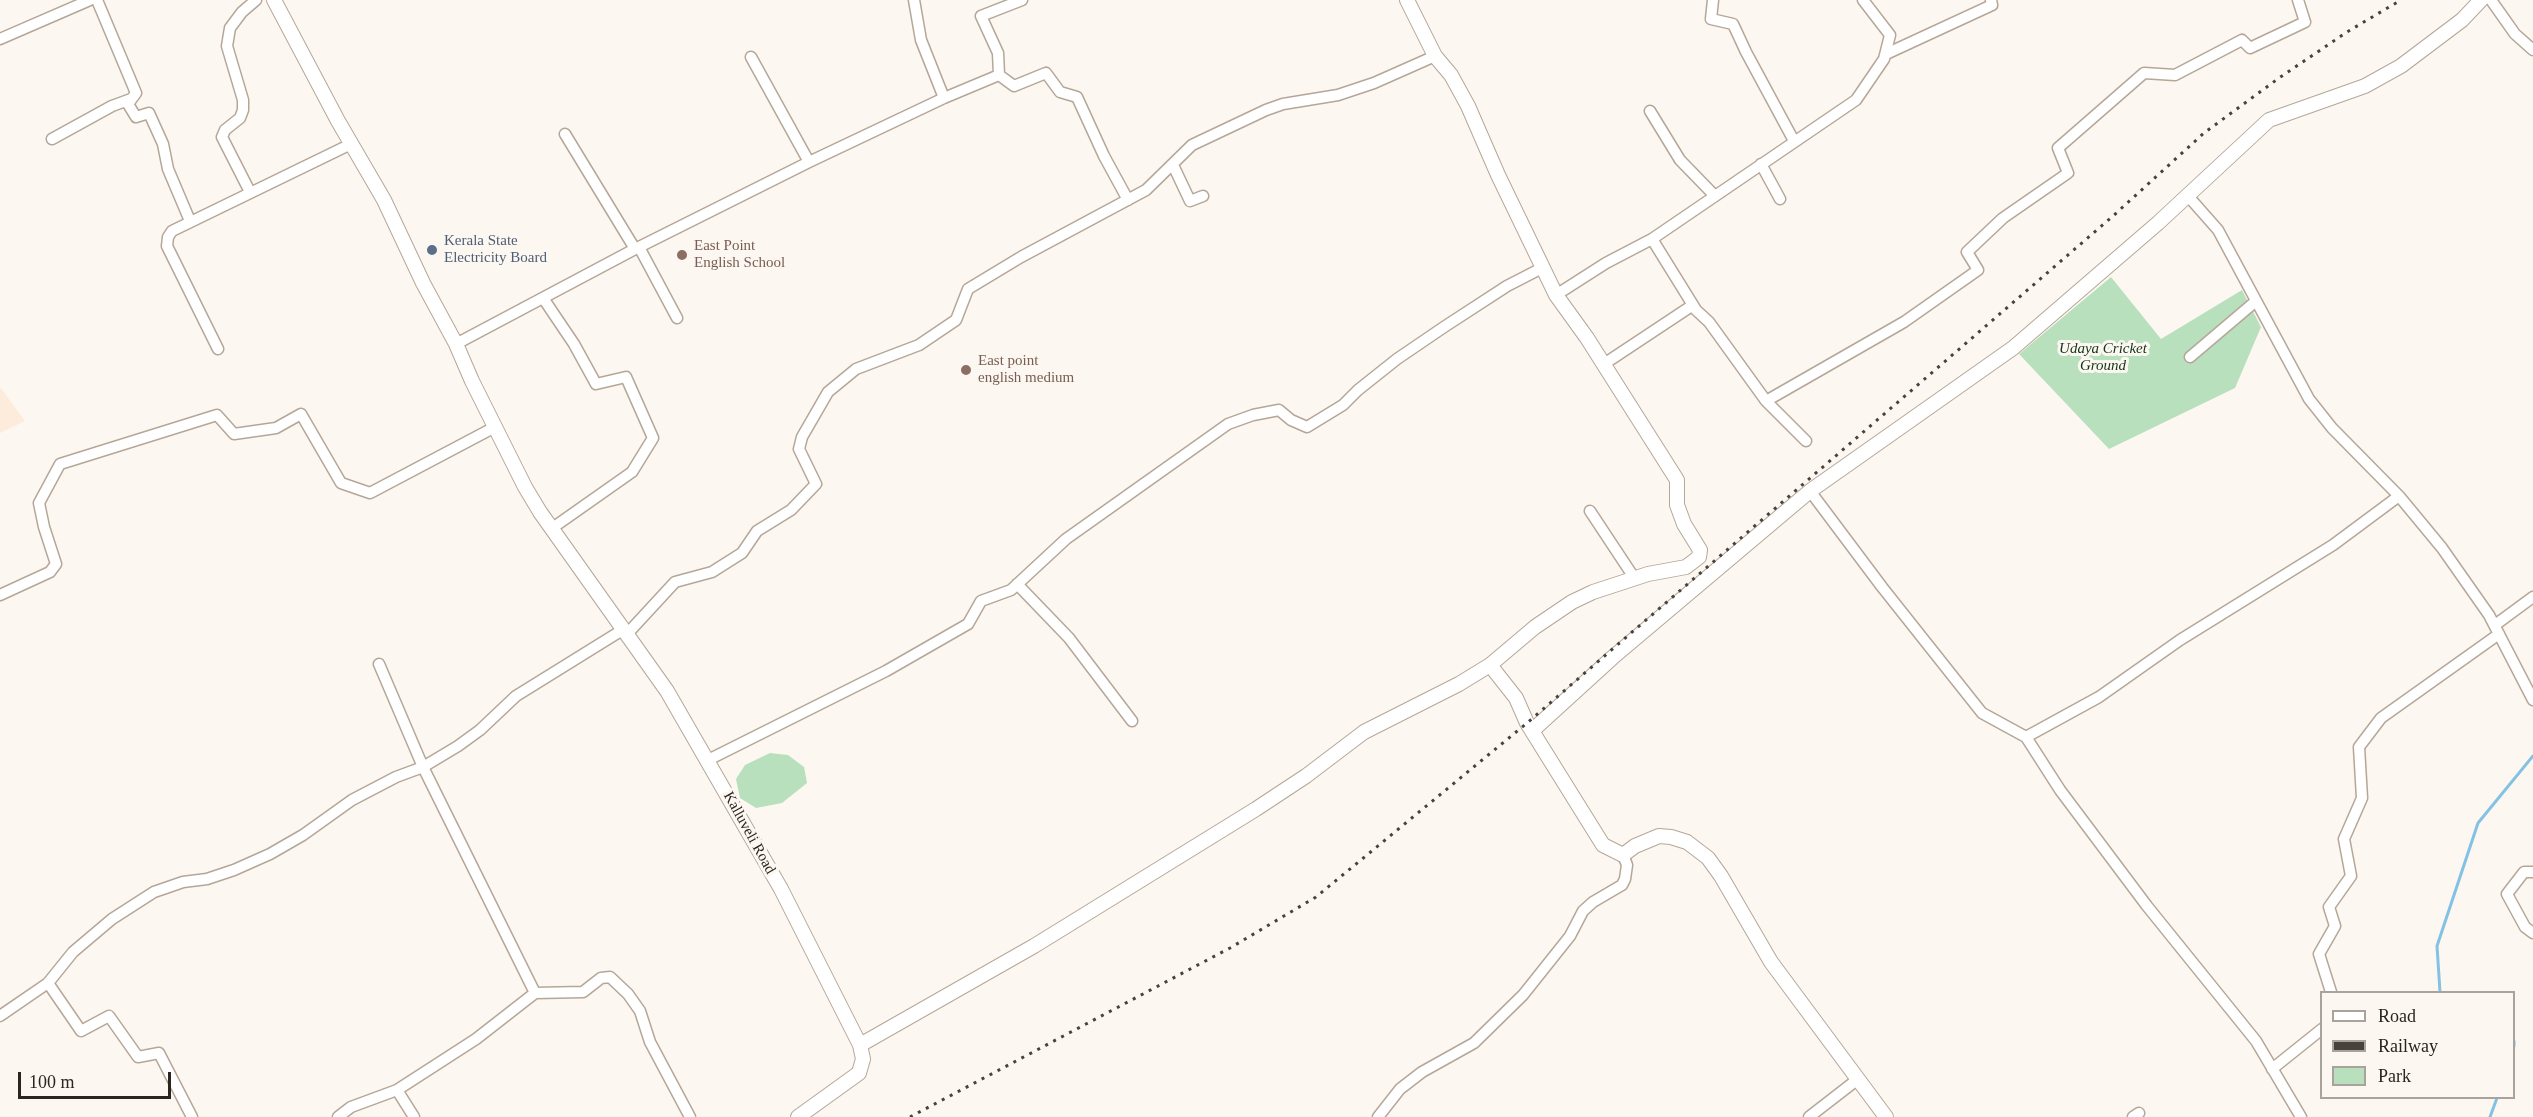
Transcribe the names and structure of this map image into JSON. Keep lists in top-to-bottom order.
{
  "streets": {
    "street": ["Kalluveli Road"]
  },
  "parks": ["Udaya Cricket Ground"],
  "places": ["Kerala State Electricity Board", "East Point English School", "East point english medium"],
  "legend": ["Road", "Railway", "Park"],
  "scale_bar": "100 m"
}
